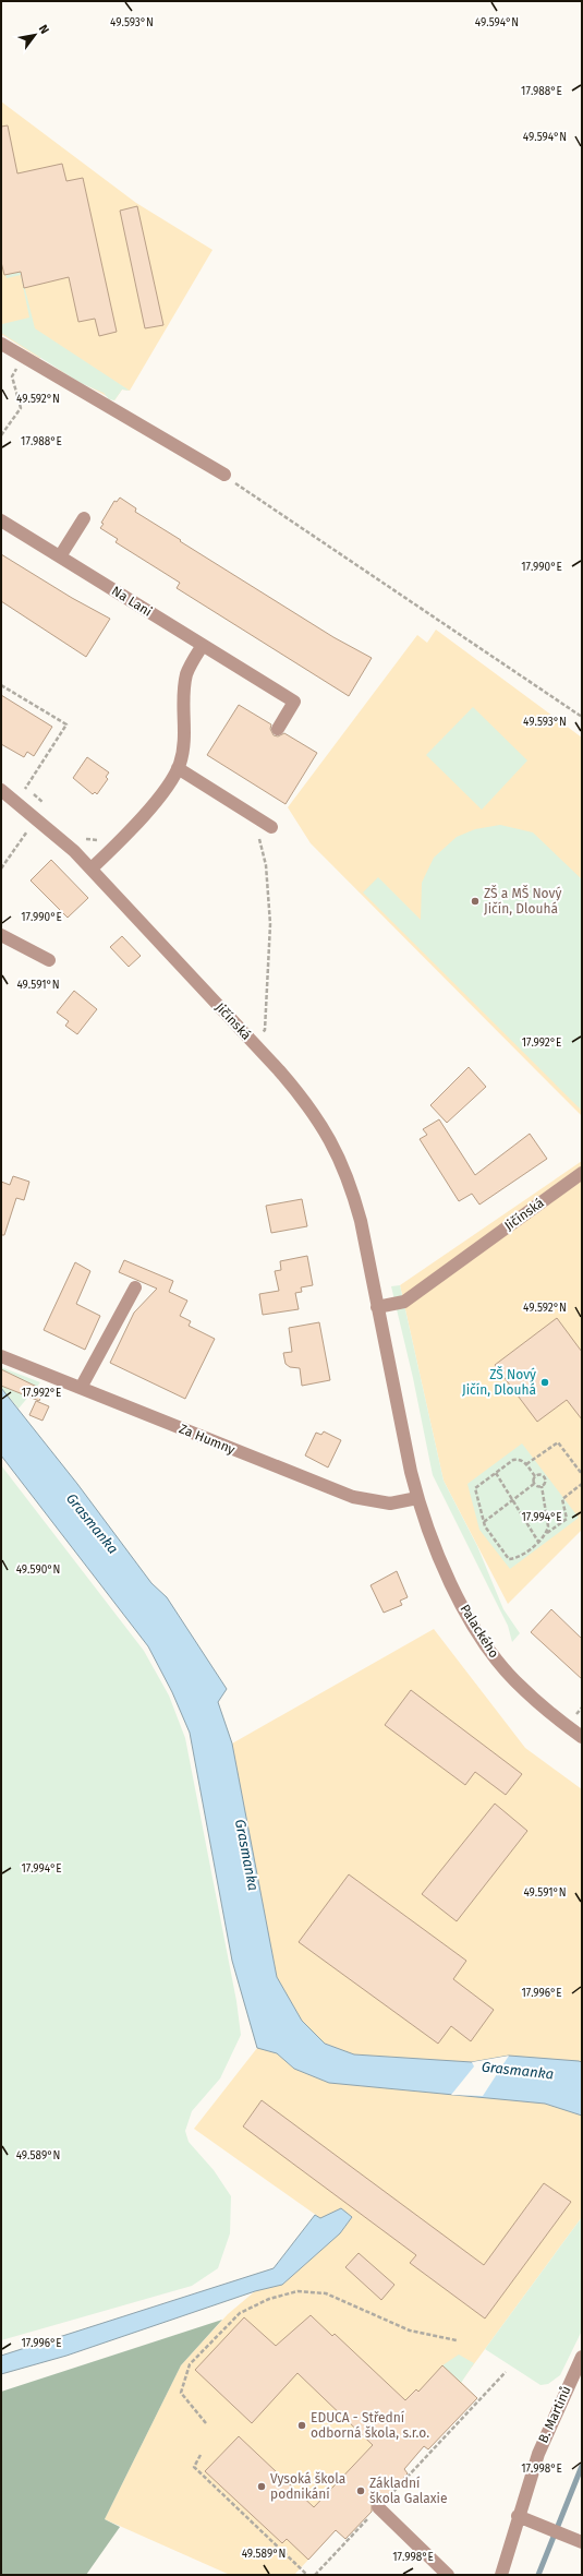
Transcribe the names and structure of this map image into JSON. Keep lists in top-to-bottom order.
{
  "streets": {
    "street": [
      "Na Lani",
      "Jičínská",
      "Za Humny",
      "Palackého",
      "B. Martinů"
    ]
  },
  "crossings": [
    ["Jičínská", "Za Humny"],
    ["Jičínská", "Palackého"],
    ["Za Humny", "Palackého"]
  ],
  "water": ["Grasmanka"],
  "places": [
    "ZŠ a MŠ Nový Jičín, Dlouhá",
    "ZŠ Nový Jičín, Dlouhá",
    "EDUCA - Střední odborná škola, s.r.o.",
    "Vysoká škola podnikání",
    "Základní škola Galaxie"
  ],
  "north": "top right",
  "coordinates": [
    "49.593°N",
    "49.594°N",
    "17.988°E",
    "49.592°N",
    "17.990°E",
    "49.591°N",
    "17.992°E",
    "17.994°E",
    "49.590°N",
    "17.996°E",
    "49.589°N",
    "17.998°E"
  ]
}
